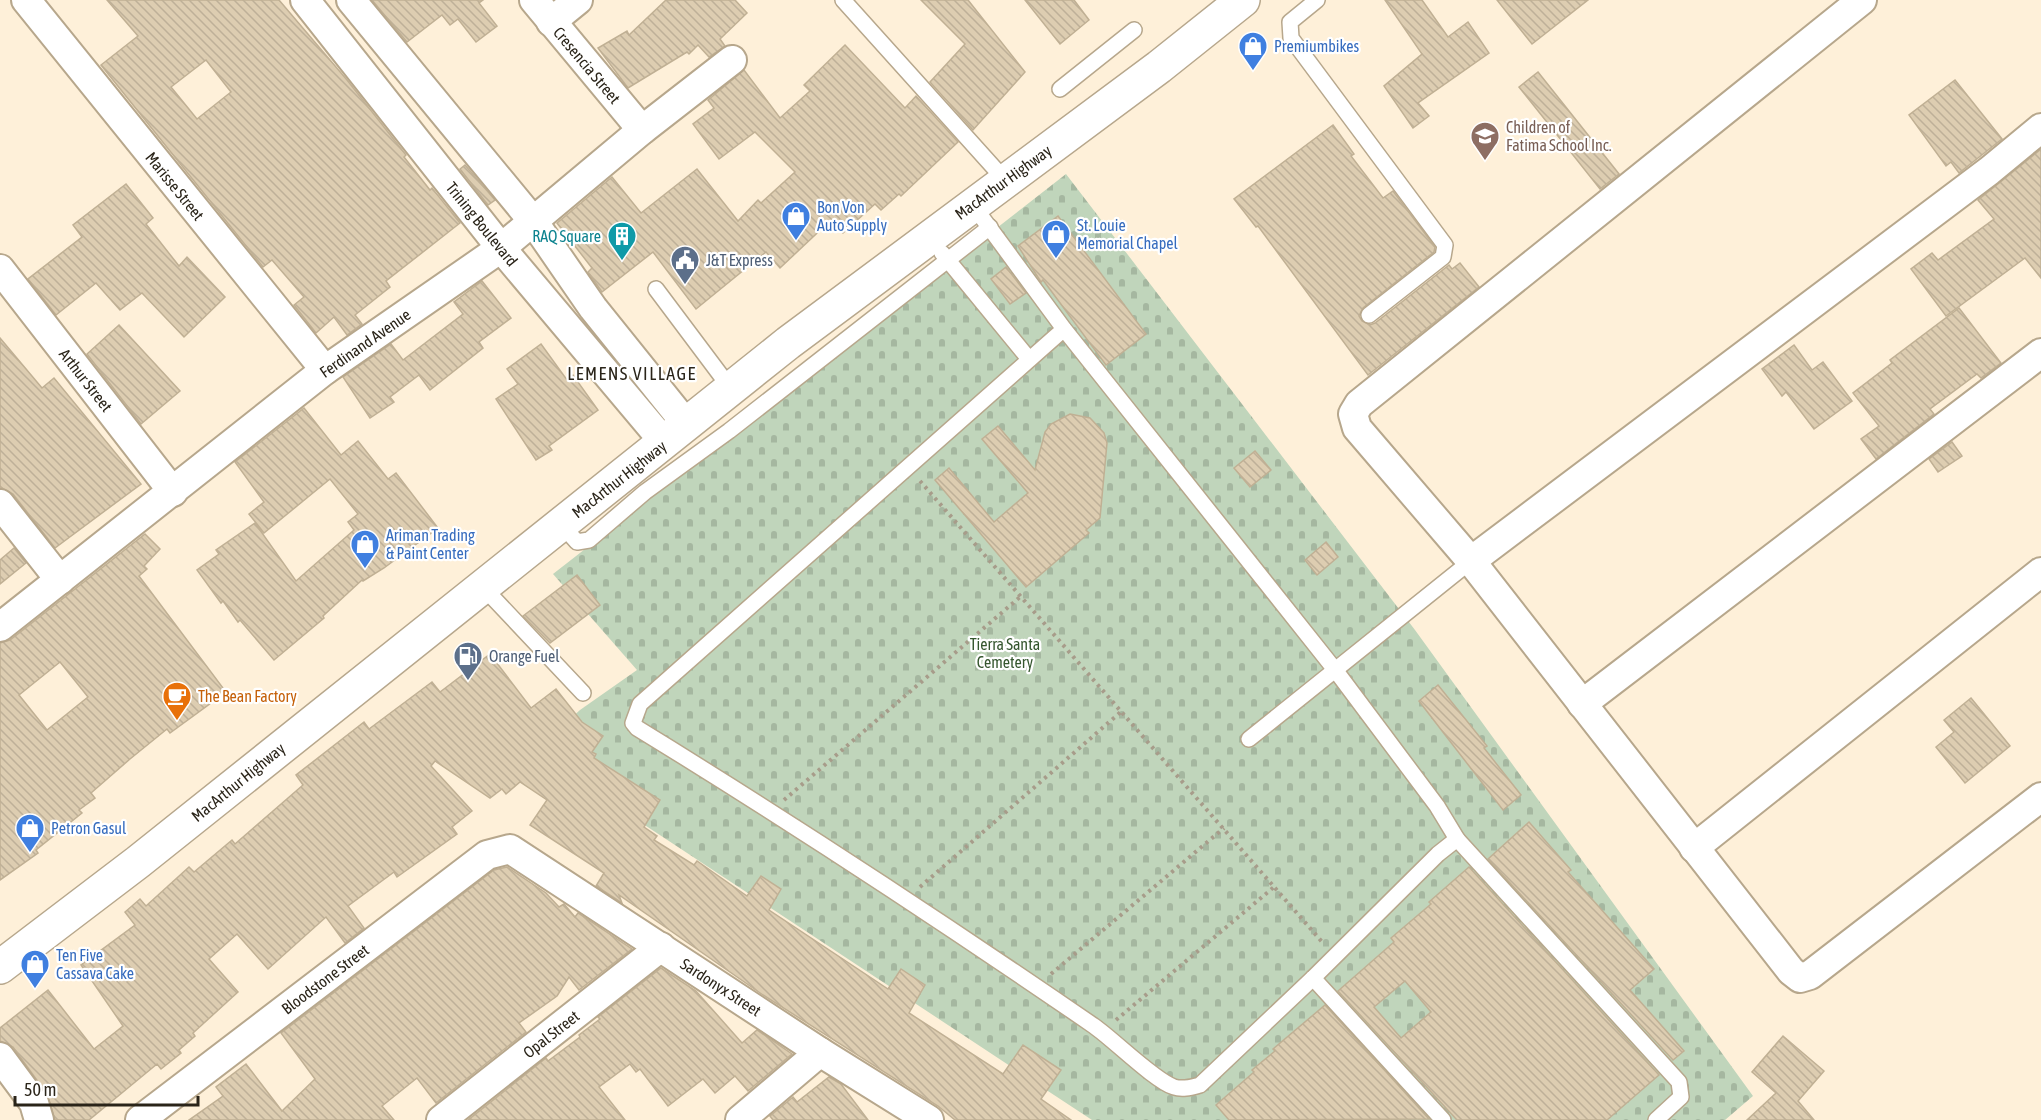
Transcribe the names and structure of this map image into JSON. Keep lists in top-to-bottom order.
{
  "streets": {
    "highway": ["MacArthur Highway"],
    "street": [
      "Cresencia Street",
      "Marisse Street",
      "Trining Boulevard",
      "Ferdinand Avenue",
      "Arthur Street",
      "Bloodstone Street",
      "Sardonyx Street",
      "Opal Street"
    ]
  },
  "crossings": [
    ["Cresencia Street", "Ferdinand Avenue"],
    ["MacArthur Highway", "Trining Boulevard"],
    ["Marisse Street", "Ferdinand Avenue"],
    ["Trining Boulevard", "Ferdinand Avenue"],
    ["Ferdinand Avenue", "Arthur Street"],
    ["Bloodstone Street", "Sardonyx Street"],
    ["Sardonyx Street", "Opal Street"]
  ],
  "districts": ["LEMENS VILLAGE"],
  "parks": ["Tierra Santa Cemetery"],
  "places": {
    "shop": [
      "Premiumbikes",
      "Bon Von Auto Supply",
      "St. Louie Memorial Chapel",
      "Ariman Trading & Paint Center",
      "Petron Gasul",
      "Ten Five Cassava Cake"
    ],
    "school or university": ["Children of Fatima School Inc."],
    "building": ["RAQ Square"],
    "public building": ["J&T Express"],
    "fuel station": ["Orange Fuel"],
    "cafe": ["The Bean Factory"]
  },
  "scale_bar": "50 m"
}
